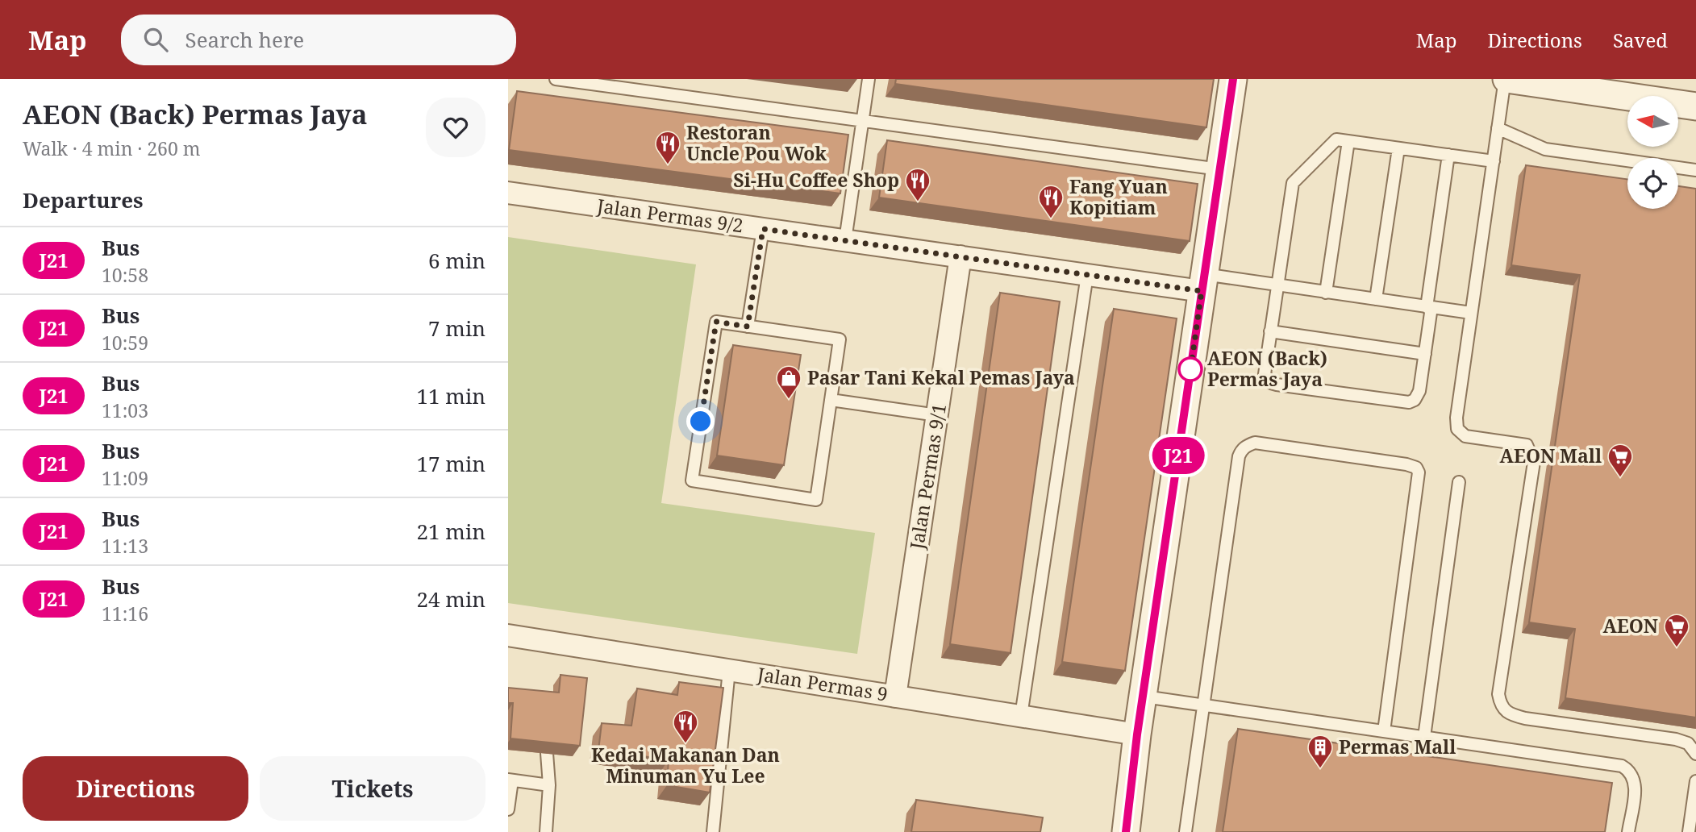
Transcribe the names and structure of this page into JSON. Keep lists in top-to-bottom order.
{
  "streets": {
    "street": ["Jalan Permas 9/2", "Jalan Permas 9/1", "Jalan Permas 9"]
  },
  "crossings": [
    ["Jalan Permas 9/2", "Jalan Permas 9/1"],
    ["Jalan Permas 9/1", "Jalan Permas 9"]
  ],
  "places": {
    "restaurant": [
      "Restoran Uncle Pou Wok",
      "Si-Hu Coffee Shop",
      "Fang Yuan Kopitiam",
      "Kedai Makanan Dan Minuman Yu Lee"
    ],
    "other": ["AEON (Back) Permas Jaya"],
    "shop": ["Pasar Tani Kekal Pemas Jaya"],
    "supermarket": ["AEON Mall", "AEON"],
    "building": ["Permas Mall"]
  },
  "lines": ["bus line J21"],
  "north": "left",
  "page": {
    "header": "Map",
    "search": "Search here",
    "nav": ["Map", "Directions", "Saved"],
    "heading": [
      ["AEON (Back) Permas Jaya", "Walk · 4 min · 260 m"],
      "Departures"
    ],
    "on_map": "J21",
    "list": [
      {
        "mark": "J21",
        "name": "Bus",
        "note": "10:58",
        "value": "6 min"
      },
      {
        "mark": "J21",
        "name": "Bus",
        "note": "10:59",
        "value": "7 min"
      },
      {
        "mark": "J21",
        "name": "Bus",
        "note": "11:03",
        "value": "11 min"
      },
      {
        "mark": "J21",
        "name": "Bus",
        "note": "11:09",
        "value": "17 min"
      },
      {
        "mark": "J21",
        "name": "Bus",
        "note": "11:13",
        "value": "21 min"
      },
      {
        "mark": "J21",
        "name": "Bus",
        "note": "11:16",
        "value": "24 min"
      }
    ],
    "buttons": ["Directions", "Tickets"]
  }
}
